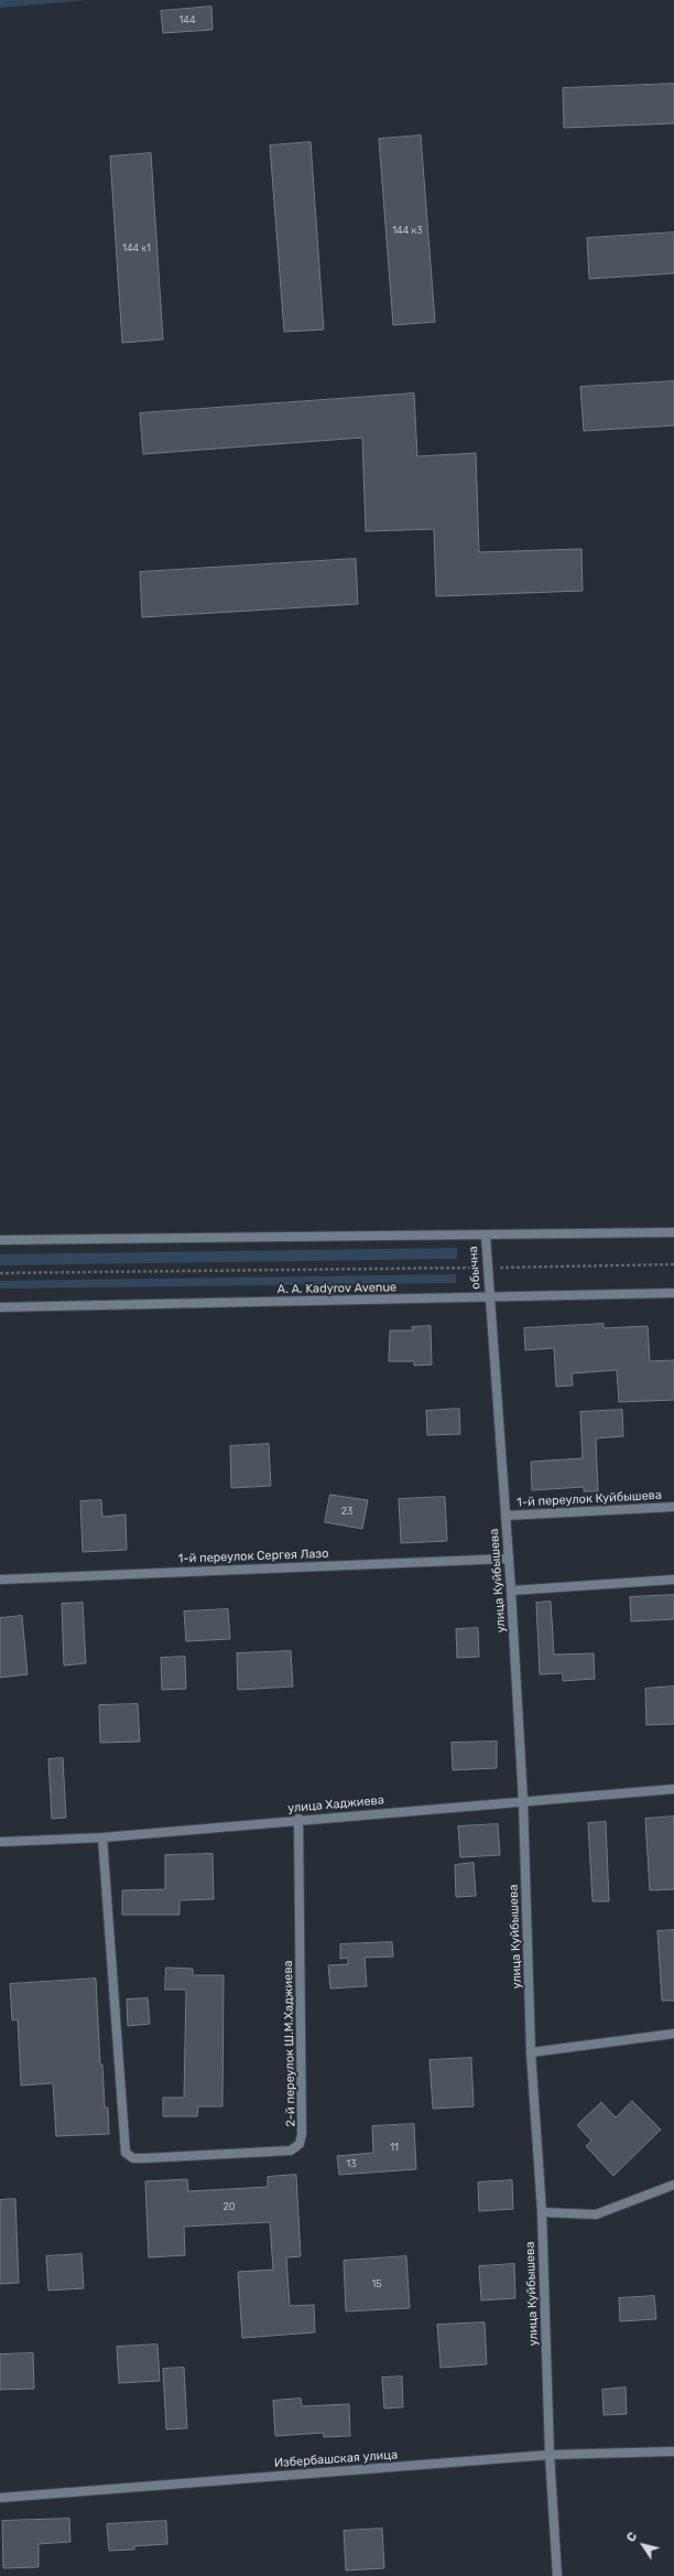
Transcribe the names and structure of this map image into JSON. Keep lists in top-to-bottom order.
{
  "streets": {
    "street": [
      "обычна",
      "A. A. Kadyrov Avenue",
      "1-й переулок Куйбышева",
      "1-й переулок Сергея Лазо",
      "улица Куйбышева",
      "улица Хаджиева",
      "2-й переулок Ш.М.Хаджиева",
      "Избербашская улица"
    ]
  },
  "crossings": [
    ["обычна", "A. A. Kadyrov Avenue"],
    ["обычна", "улица Куйбышева"],
    ["A. A. Kadyrov Avenue", "улица Куйбышева"],
    ["1-й переулок Куйбышева", "улица Куйбышева"],
    ["1-й переулок Сергея Лазо", "улица Куйбышева"],
    ["улица Куйбышева", "улица Хаджиева"],
    ["улица Куйбышева", "Избербашская улица"],
    ["улица Хаджиева", "2-й переулок Ш.М.Хаджиева"]
  ],
  "house_numbers": [
    "144",
    "144 к3",
    "144 к1",
    "23",
    "11",
    "13",
    "20",
    "15"
  ],
  "north": "top left"
}
